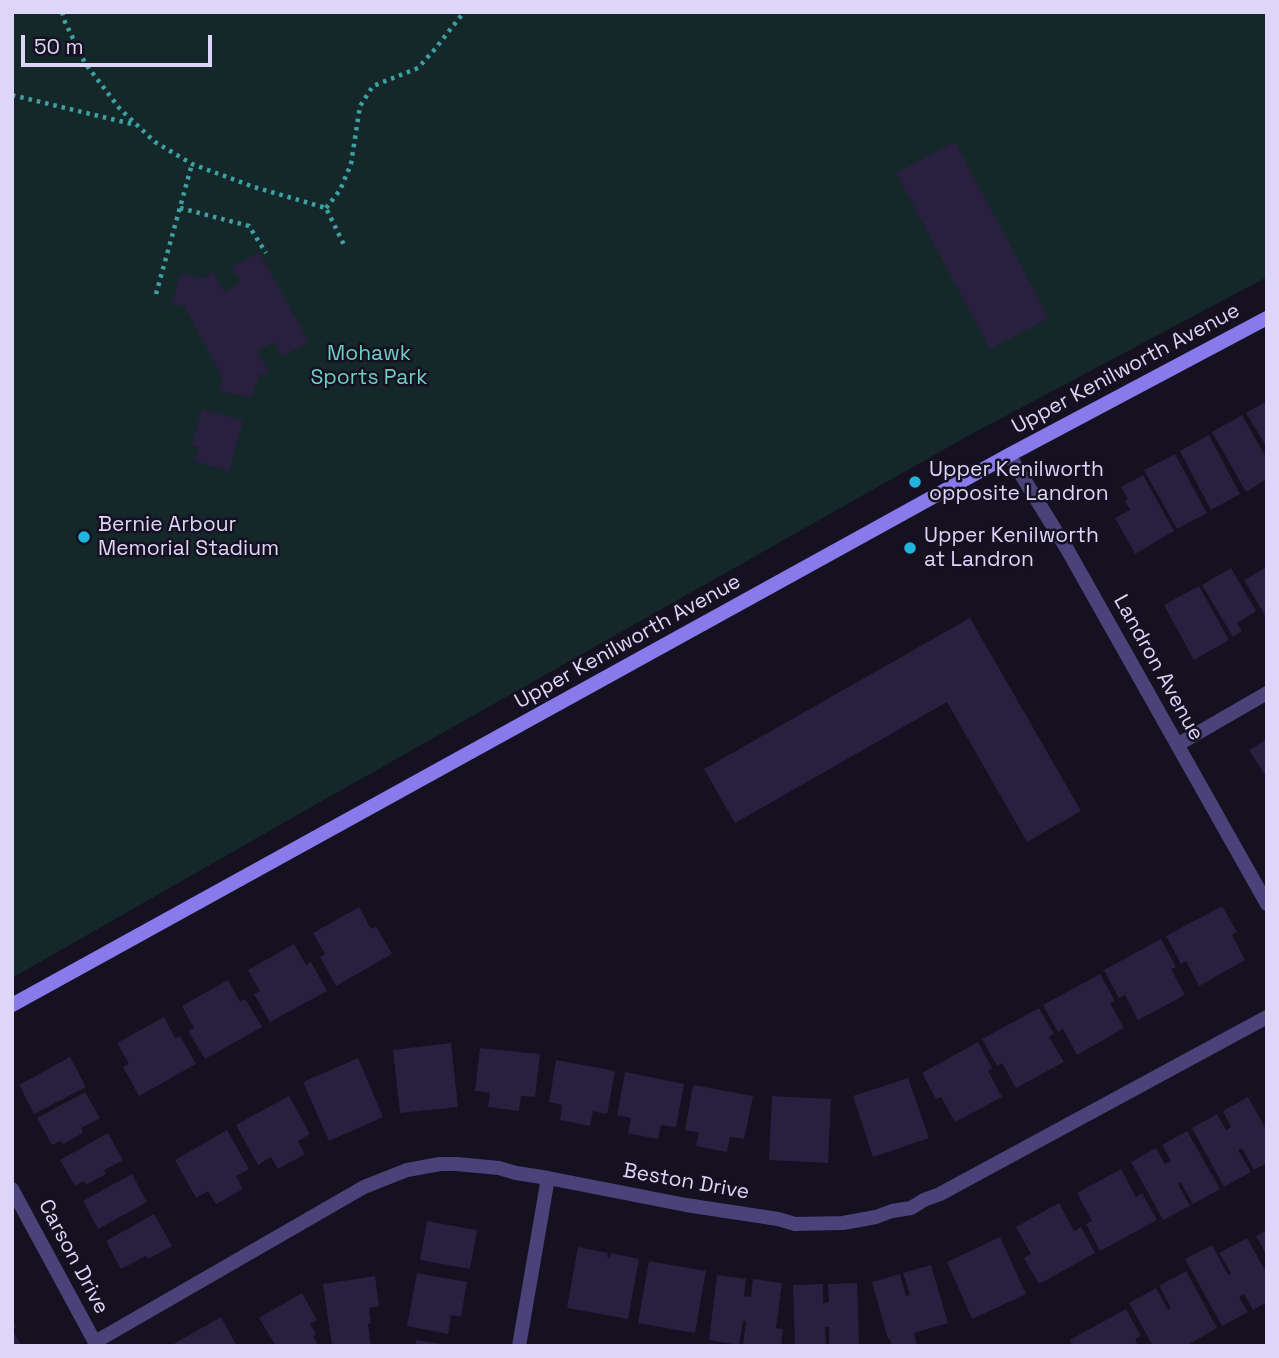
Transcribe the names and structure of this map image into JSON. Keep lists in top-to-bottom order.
{
  "streets": {
    "street": [
      "Upper Kenilworth Avenue",
      "Landron Avenue",
      "Beston Drive",
      "Carson Drive"
    ]
  },
  "crossings": [
    ["Upper Kenilworth Avenue", "Landron Avenue"],
    ["Beston Drive", "Carson Drive"]
  ],
  "parks": ["Mohawk Sports Park"],
  "places": ["Upper Kenilworth opposite Landron", "Bernie Arbour Memorial Stadium", "Upper Kenilworth at Landron"],
  "scale_bar": "50 m"
}
